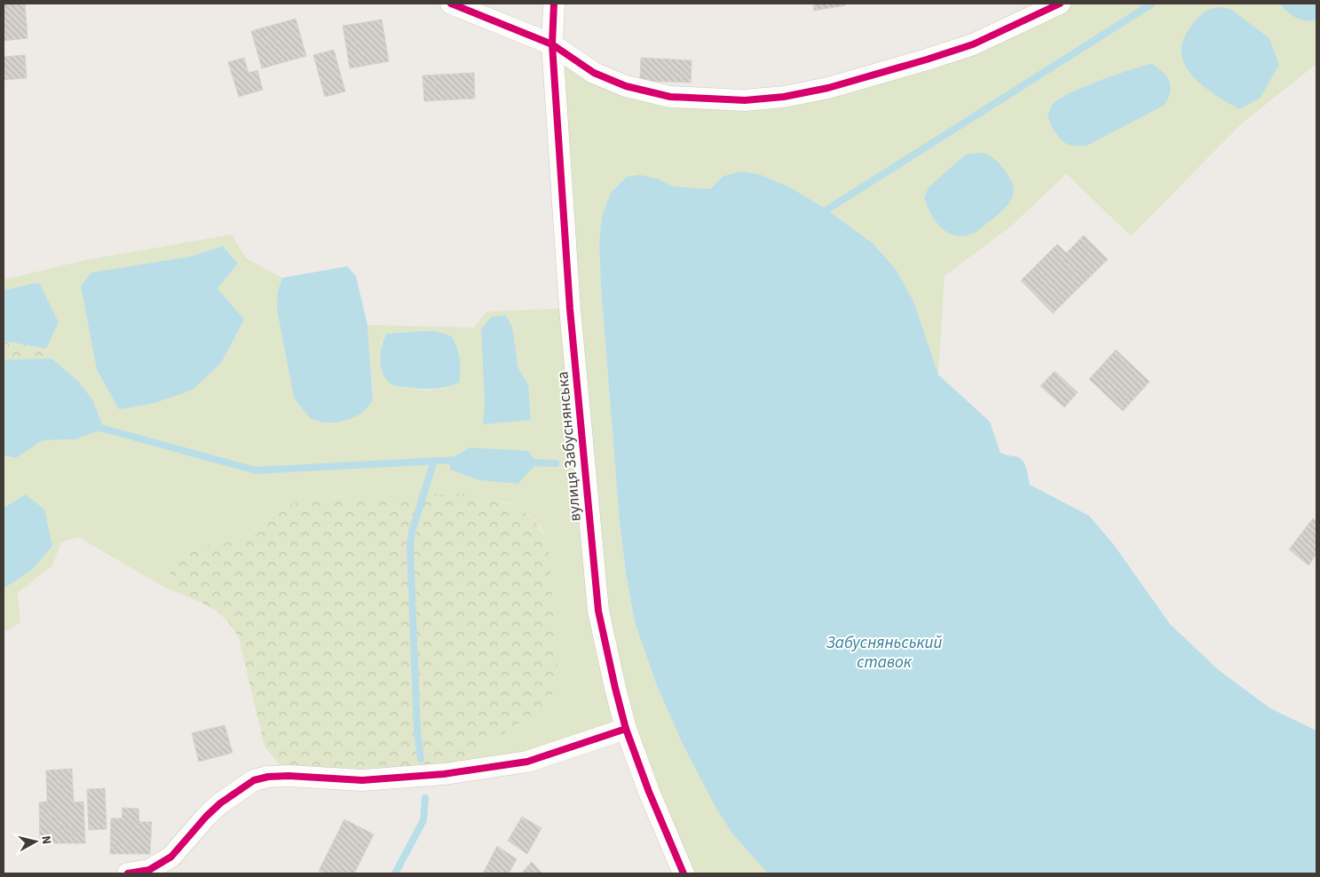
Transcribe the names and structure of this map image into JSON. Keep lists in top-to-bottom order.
{
  "streets": {
    "street": ["вулиця Забуснянська"]
  },
  "water": ["Забусняньський ставок"],
  "north": "right"
}
